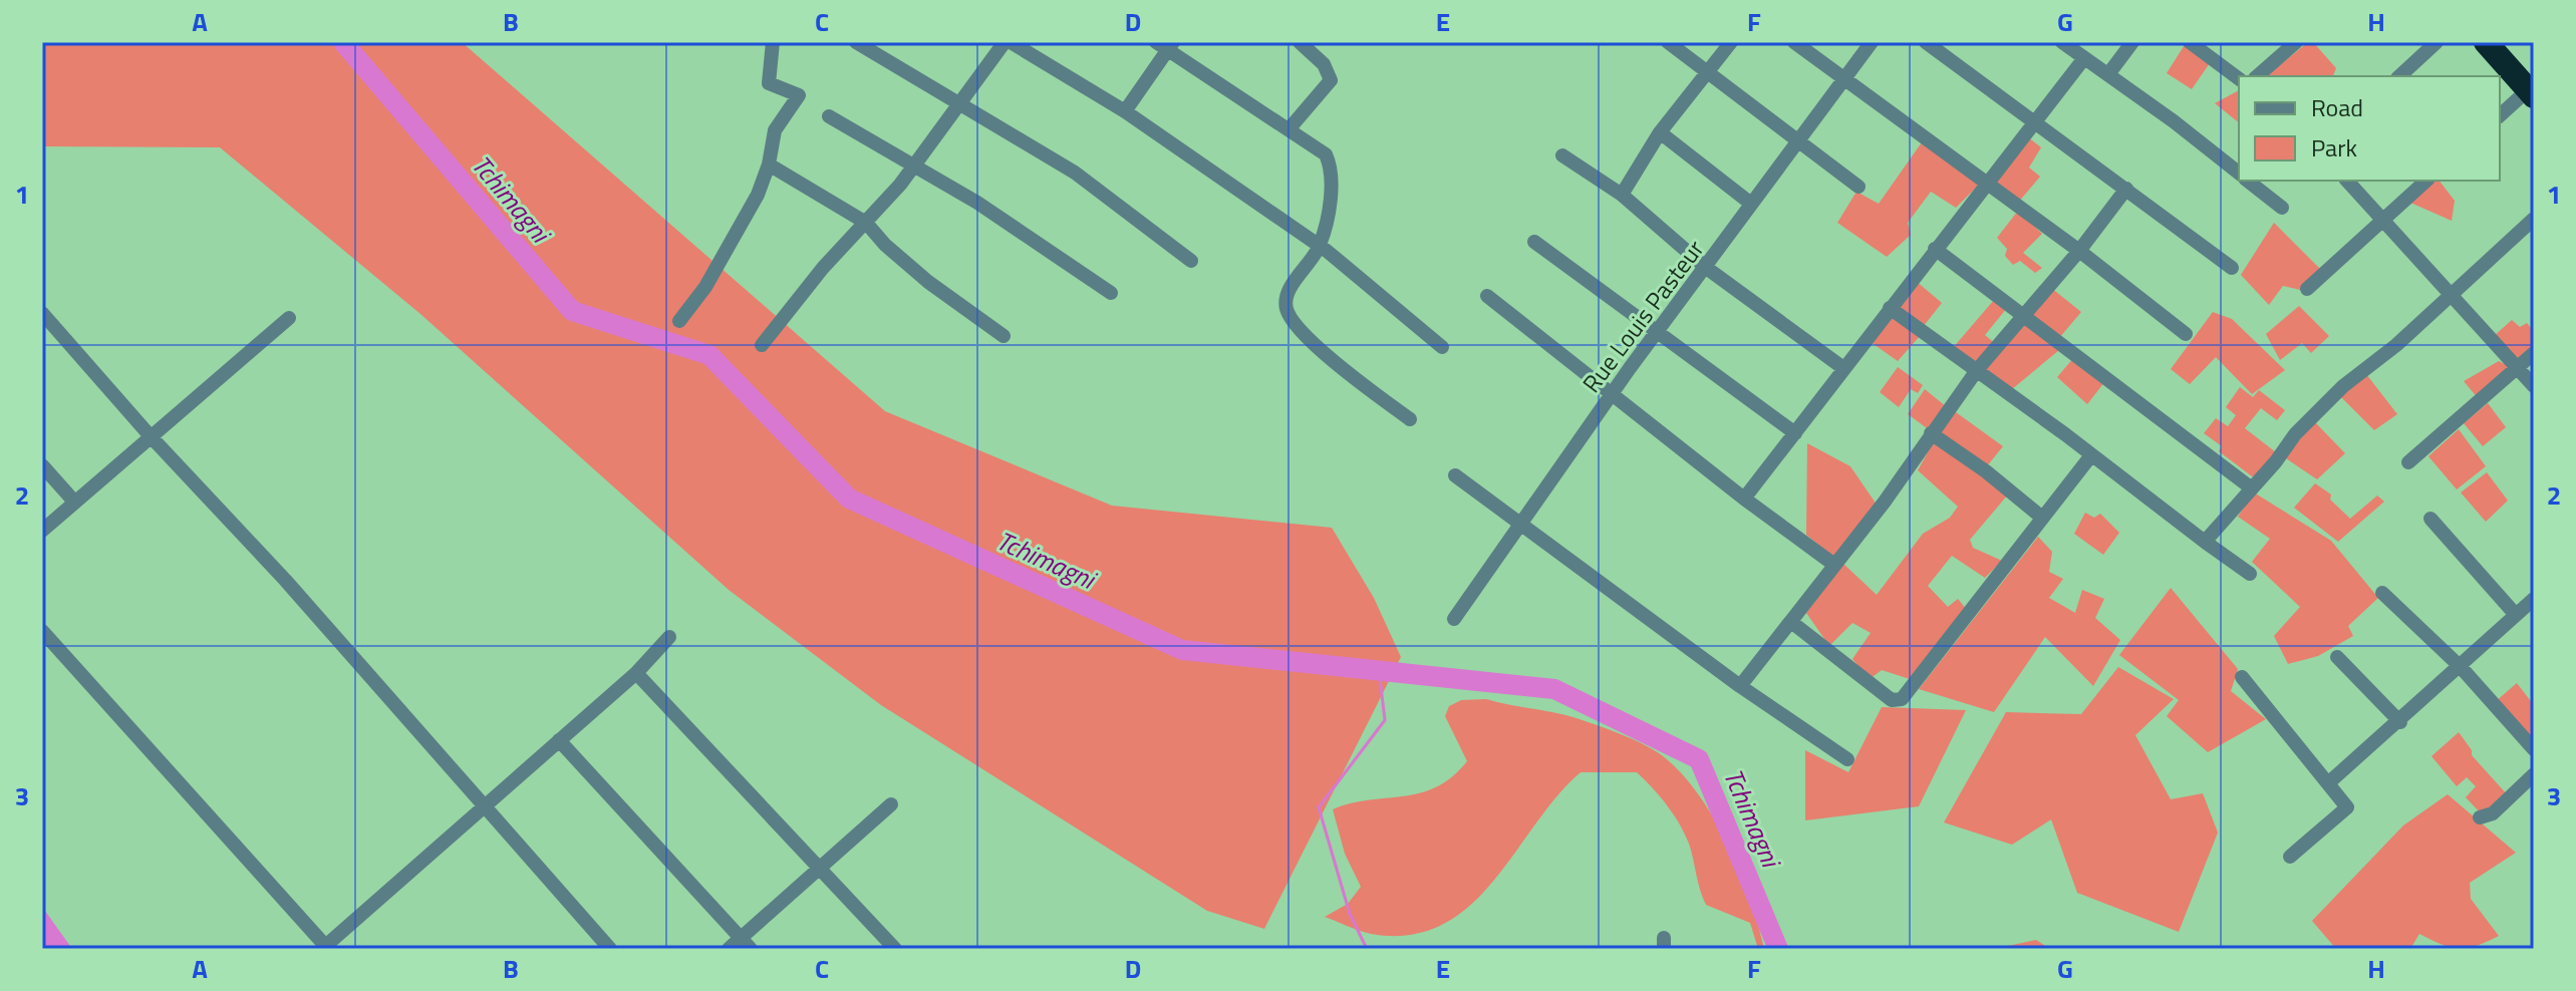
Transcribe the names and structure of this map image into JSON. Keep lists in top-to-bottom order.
{
  "streets": {
    "street": ["Rue Louis Pasteur"]
  },
  "water": ["Tchimagni"],
  "legend": ["Road", "Park"],
  "grid": {
    "columns": [
      "A",
      "B",
      "C",
      "D",
      "E",
      "F",
      "G",
      "H"
    ],
    "rows": ["1", "2", "3"]
  }
}
